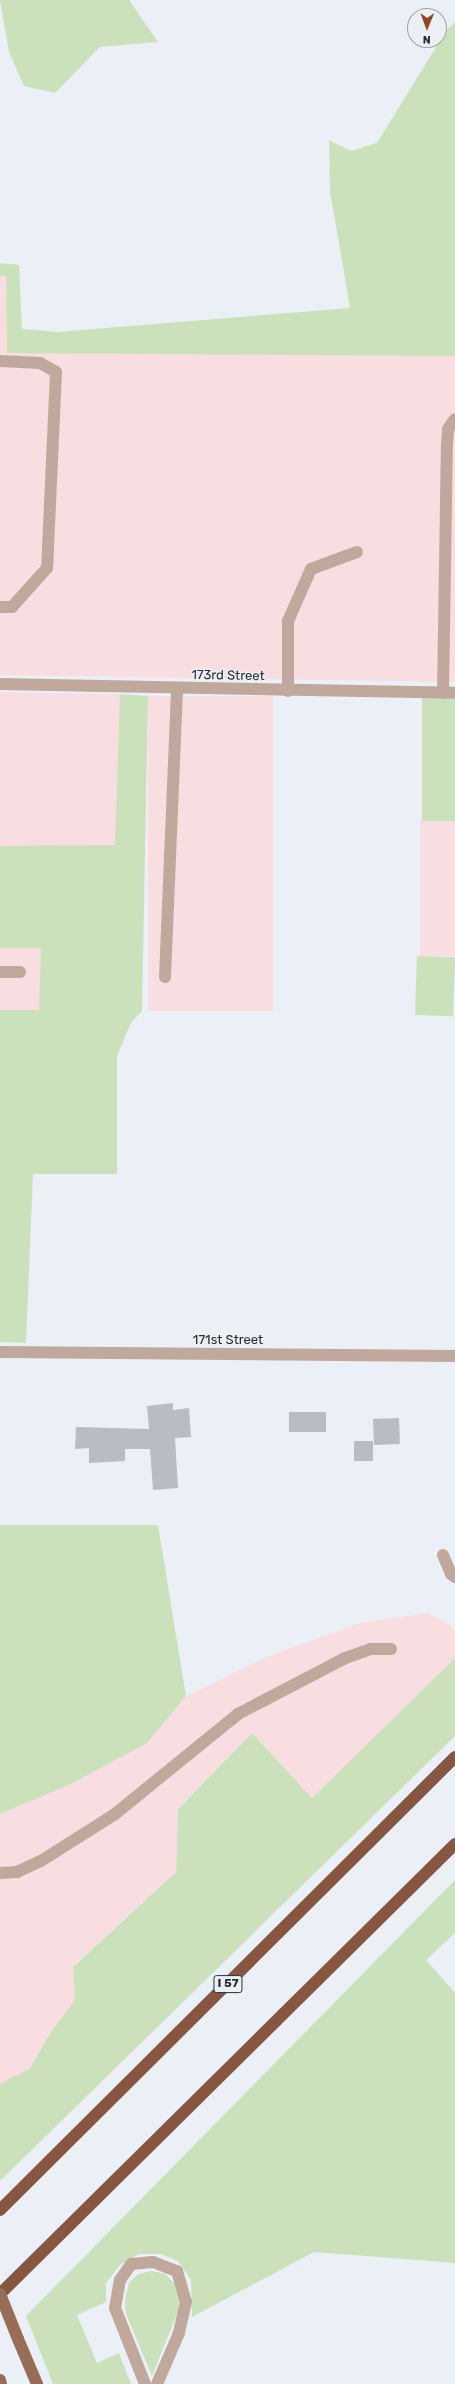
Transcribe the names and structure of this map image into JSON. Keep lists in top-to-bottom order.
{
  "streets": {
    "highway": ["I 57"],
    "street": ["173rd Street", "171st Street"]
  },
  "north": "bottom"
}
